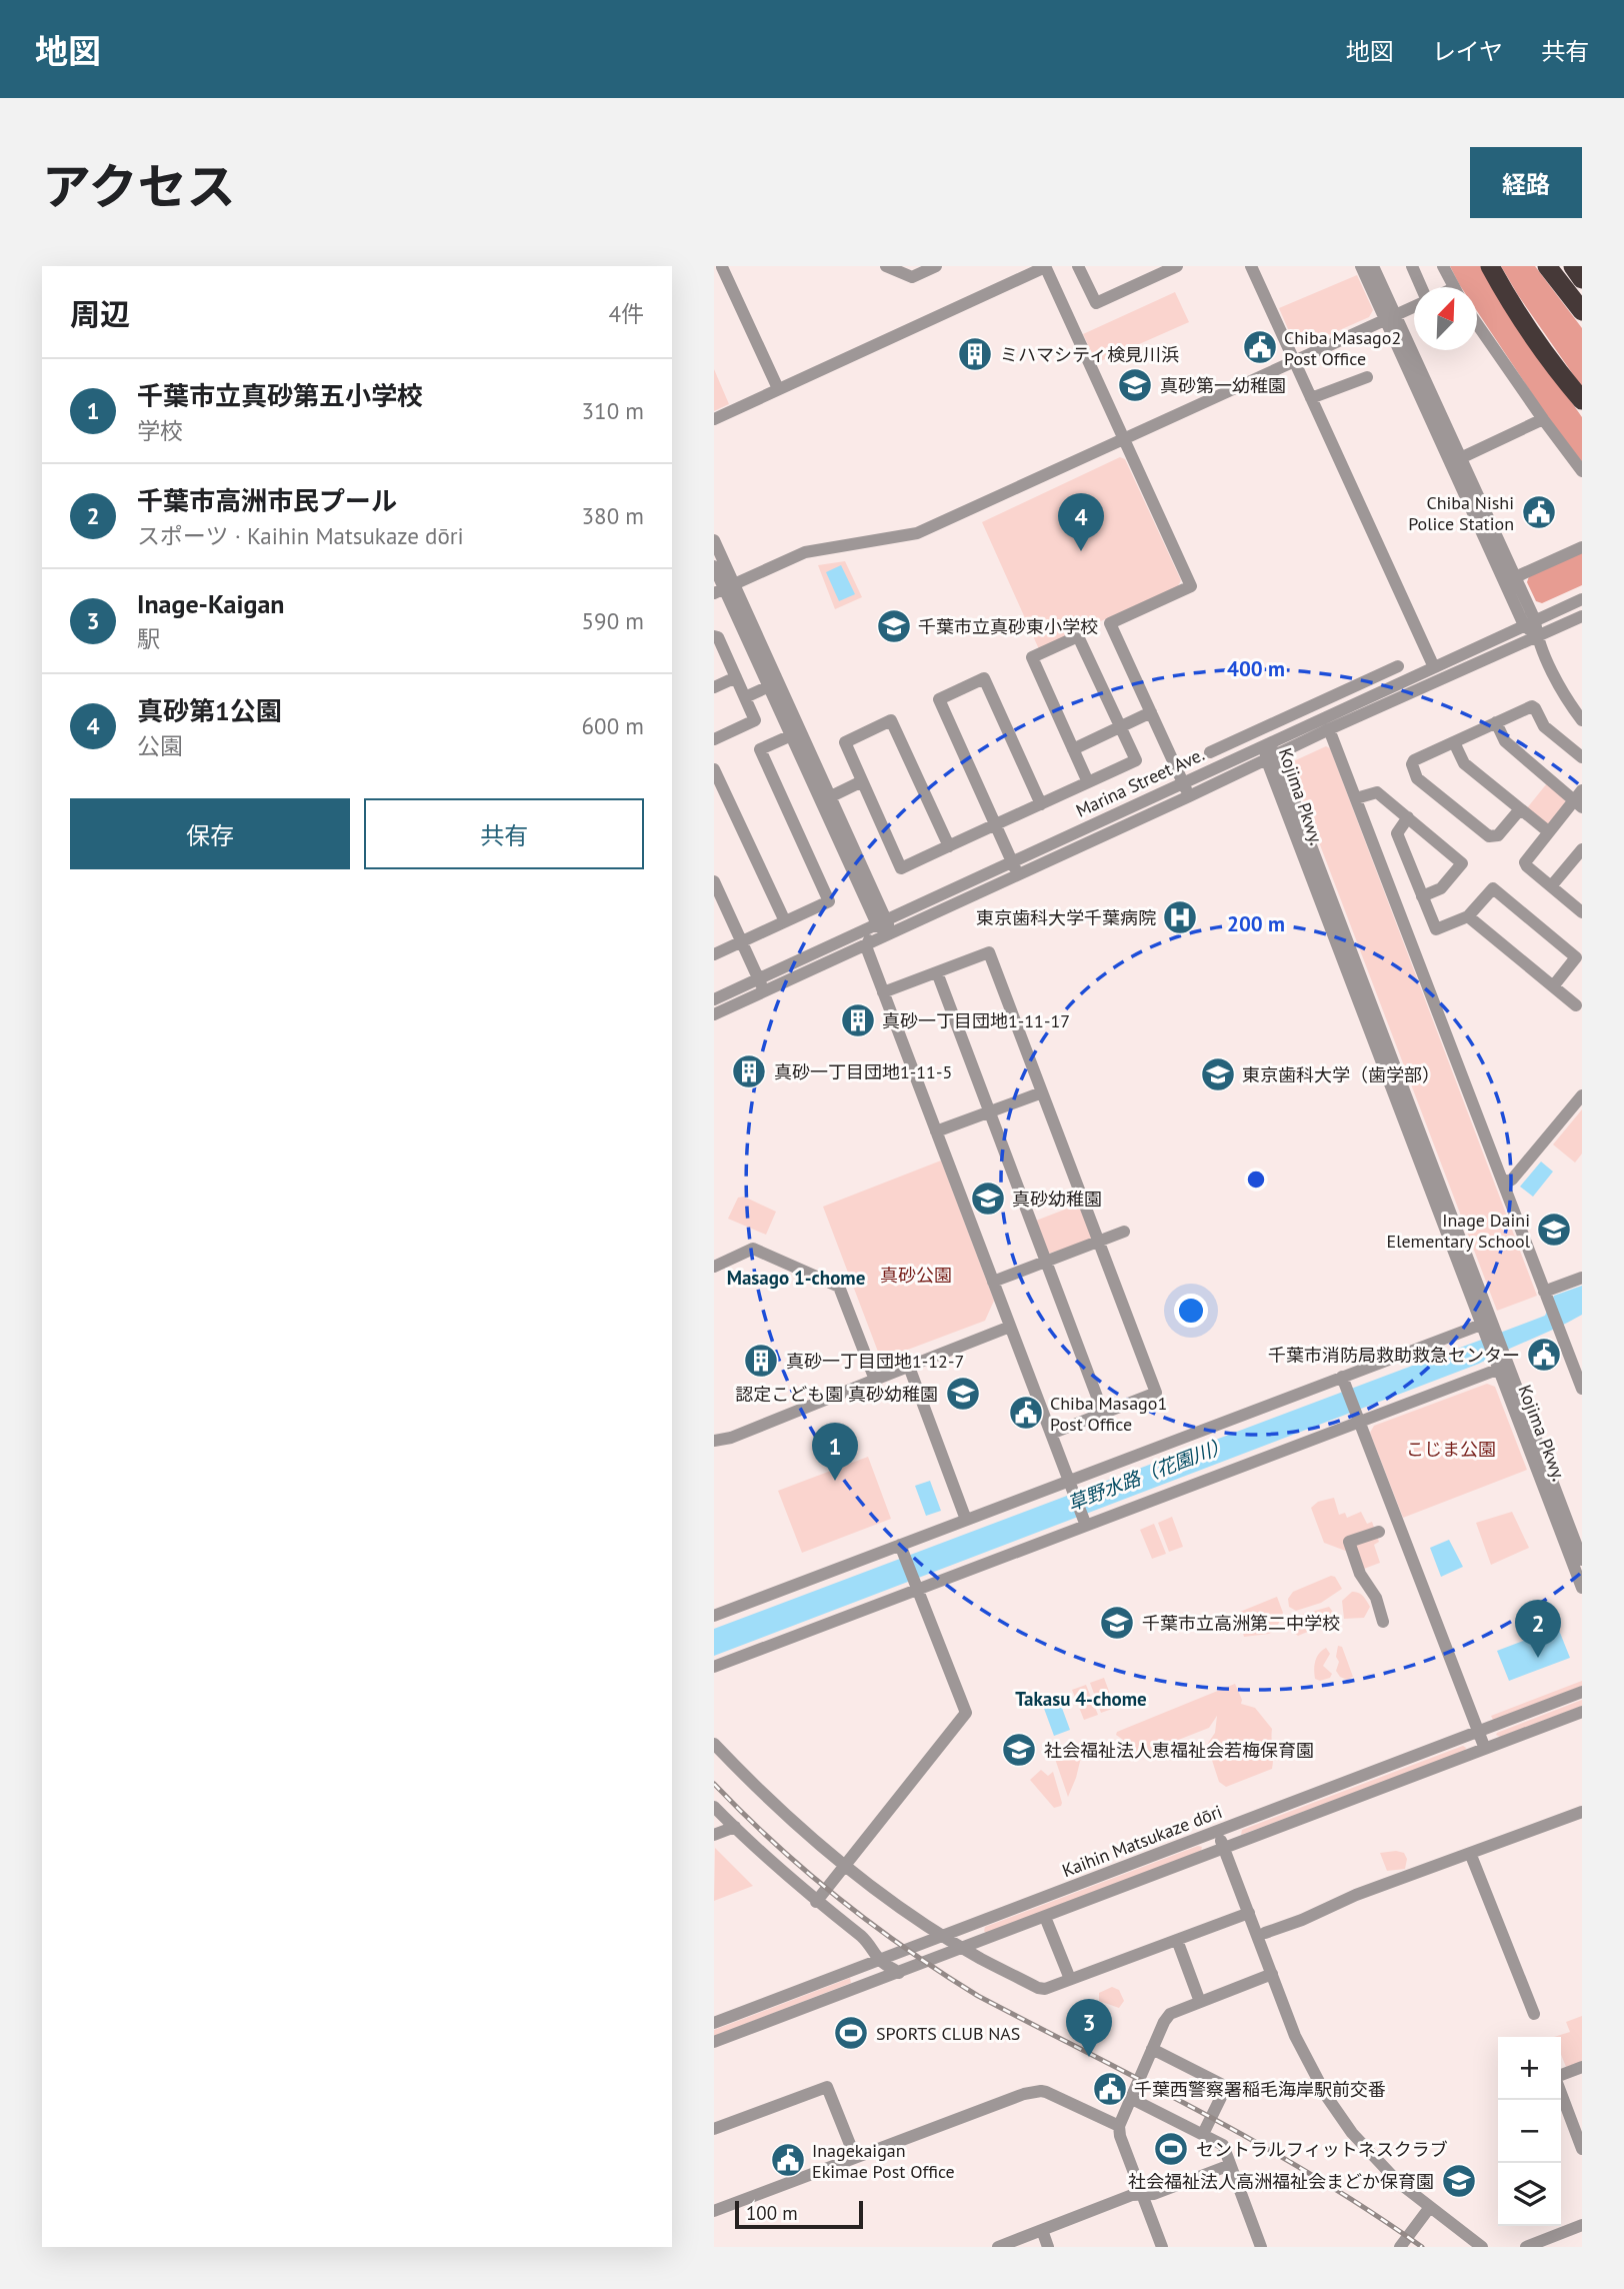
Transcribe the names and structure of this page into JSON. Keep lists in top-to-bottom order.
{
  "streets": {
    "street": ["Marina Street Ave.", "Kojima Pkwy.", "Kaihin Matsukaze dōri"]
  },
  "crossings": [
    ["Marina Street Ave.", "Kojima Pkwy."]
  ],
  "districts": ["Masago 1-chome", "Takasu 4-chome"],
  "water": ["草野水路（花園川）"],
  "parks": ["真砂公園", "こじま公園"],
  "places": {
    "public building": [
      "Chiba Masago2 Post Office",
      "Chiba Nishi Police Station",
      "千葉市消防局救助救急センター",
      "Chiba Masago1 Post Office",
      "千葉西警察署稲毛海岸駅前交番",
      "Inagekaigan Ekimae Post Office"
    ],
    "building": [
      "ミハマシティ検見川浜",
      "真砂一丁目団地1-11-17",
      "真砂一丁目団地1-11-5",
      "真砂一丁目団地1-12-7"
    ],
    "school or university": [
      "真砂第一幼稚園",
      "千葉市立真砂東小学校",
      "東京歯科大学（歯学部）",
      "真砂幼稚園",
      "Inage Daini Elementary School",
      "認定こども園 真砂幼稚園",
      "千葉市立高洲第二中学校",
      "社会福祉法人恵福祉会若梅保育園",
      "社会福祉法人高洲福祉会まどか保育園"
    ],
    "hospital": ["東京歯科大学千葉病院"],
    "sports": ["SPORTS CLUB NAS", "セントラルフィットネスクラブ"]
  },
  "scale_bar": "100 m",
  "north": "top right",
  "page": {
    "header": "地図",
    "nav": ["地図", "レイヤ", "共有"],
    "title": "アクセス",
    "buttons": [
      "経路",
      ["保存", "共有"]
    ],
    "heading": ["周辺", "4件"],
    "list": [
      {
        "mark": "1",
        "name": "千葉市立真砂第五小学校",
        "note": "学校",
        "value": "310 m"
      },
      {
        "mark": "2",
        "name": "千葉市高洲市民プール",
        "note": "スポーツ · Kaihin Matsukaze dōri",
        "value": "380 m"
      },
      {
        "mark": "3",
        "name": "Inage-Kaigan",
        "note": "駅",
        "value": "590 m"
      },
      {
        "mark": "4",
        "name": "真砂第1公園",
        "note": "公園",
        "value": "600 m"
      }
    ],
    "pins": [
      "4",
      "1",
      "2",
      "3"
    ],
    "map_buttons": ["+", "−"],
    "scale": "100 m"
  },
  "rings": ["400 m", "200 m"]
}
